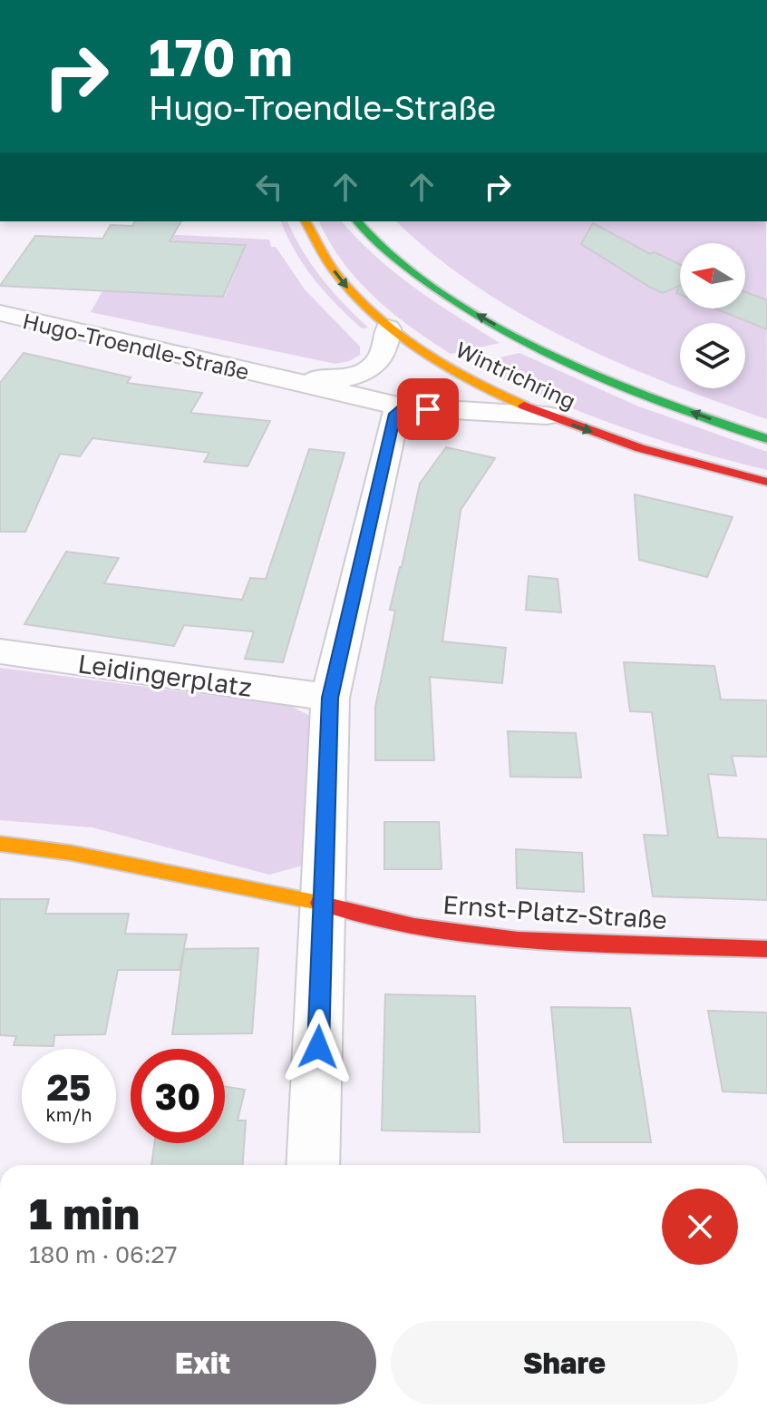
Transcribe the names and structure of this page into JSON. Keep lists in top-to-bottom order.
{
  "streets": {
    "main road": ["Wintrichring", "Ernst-Platz-Straße"],
    "street": ["Hugo-Troendle-Straße", "Leidingerplatz"]
  },
  "crossings": [
    ["Hugo-Troendle-Straße", "Wintrichring"]
  ],
  "north": "left",
  "page": {
    "turn": ["170 m", "Hugo-Troendle-Straße"],
    "speed": "25 km/h",
    "limit": "30",
    "heading": ["1 min", "180 m · 06:27"],
    "buttons": ["Exit", "Share"]
  }
}
